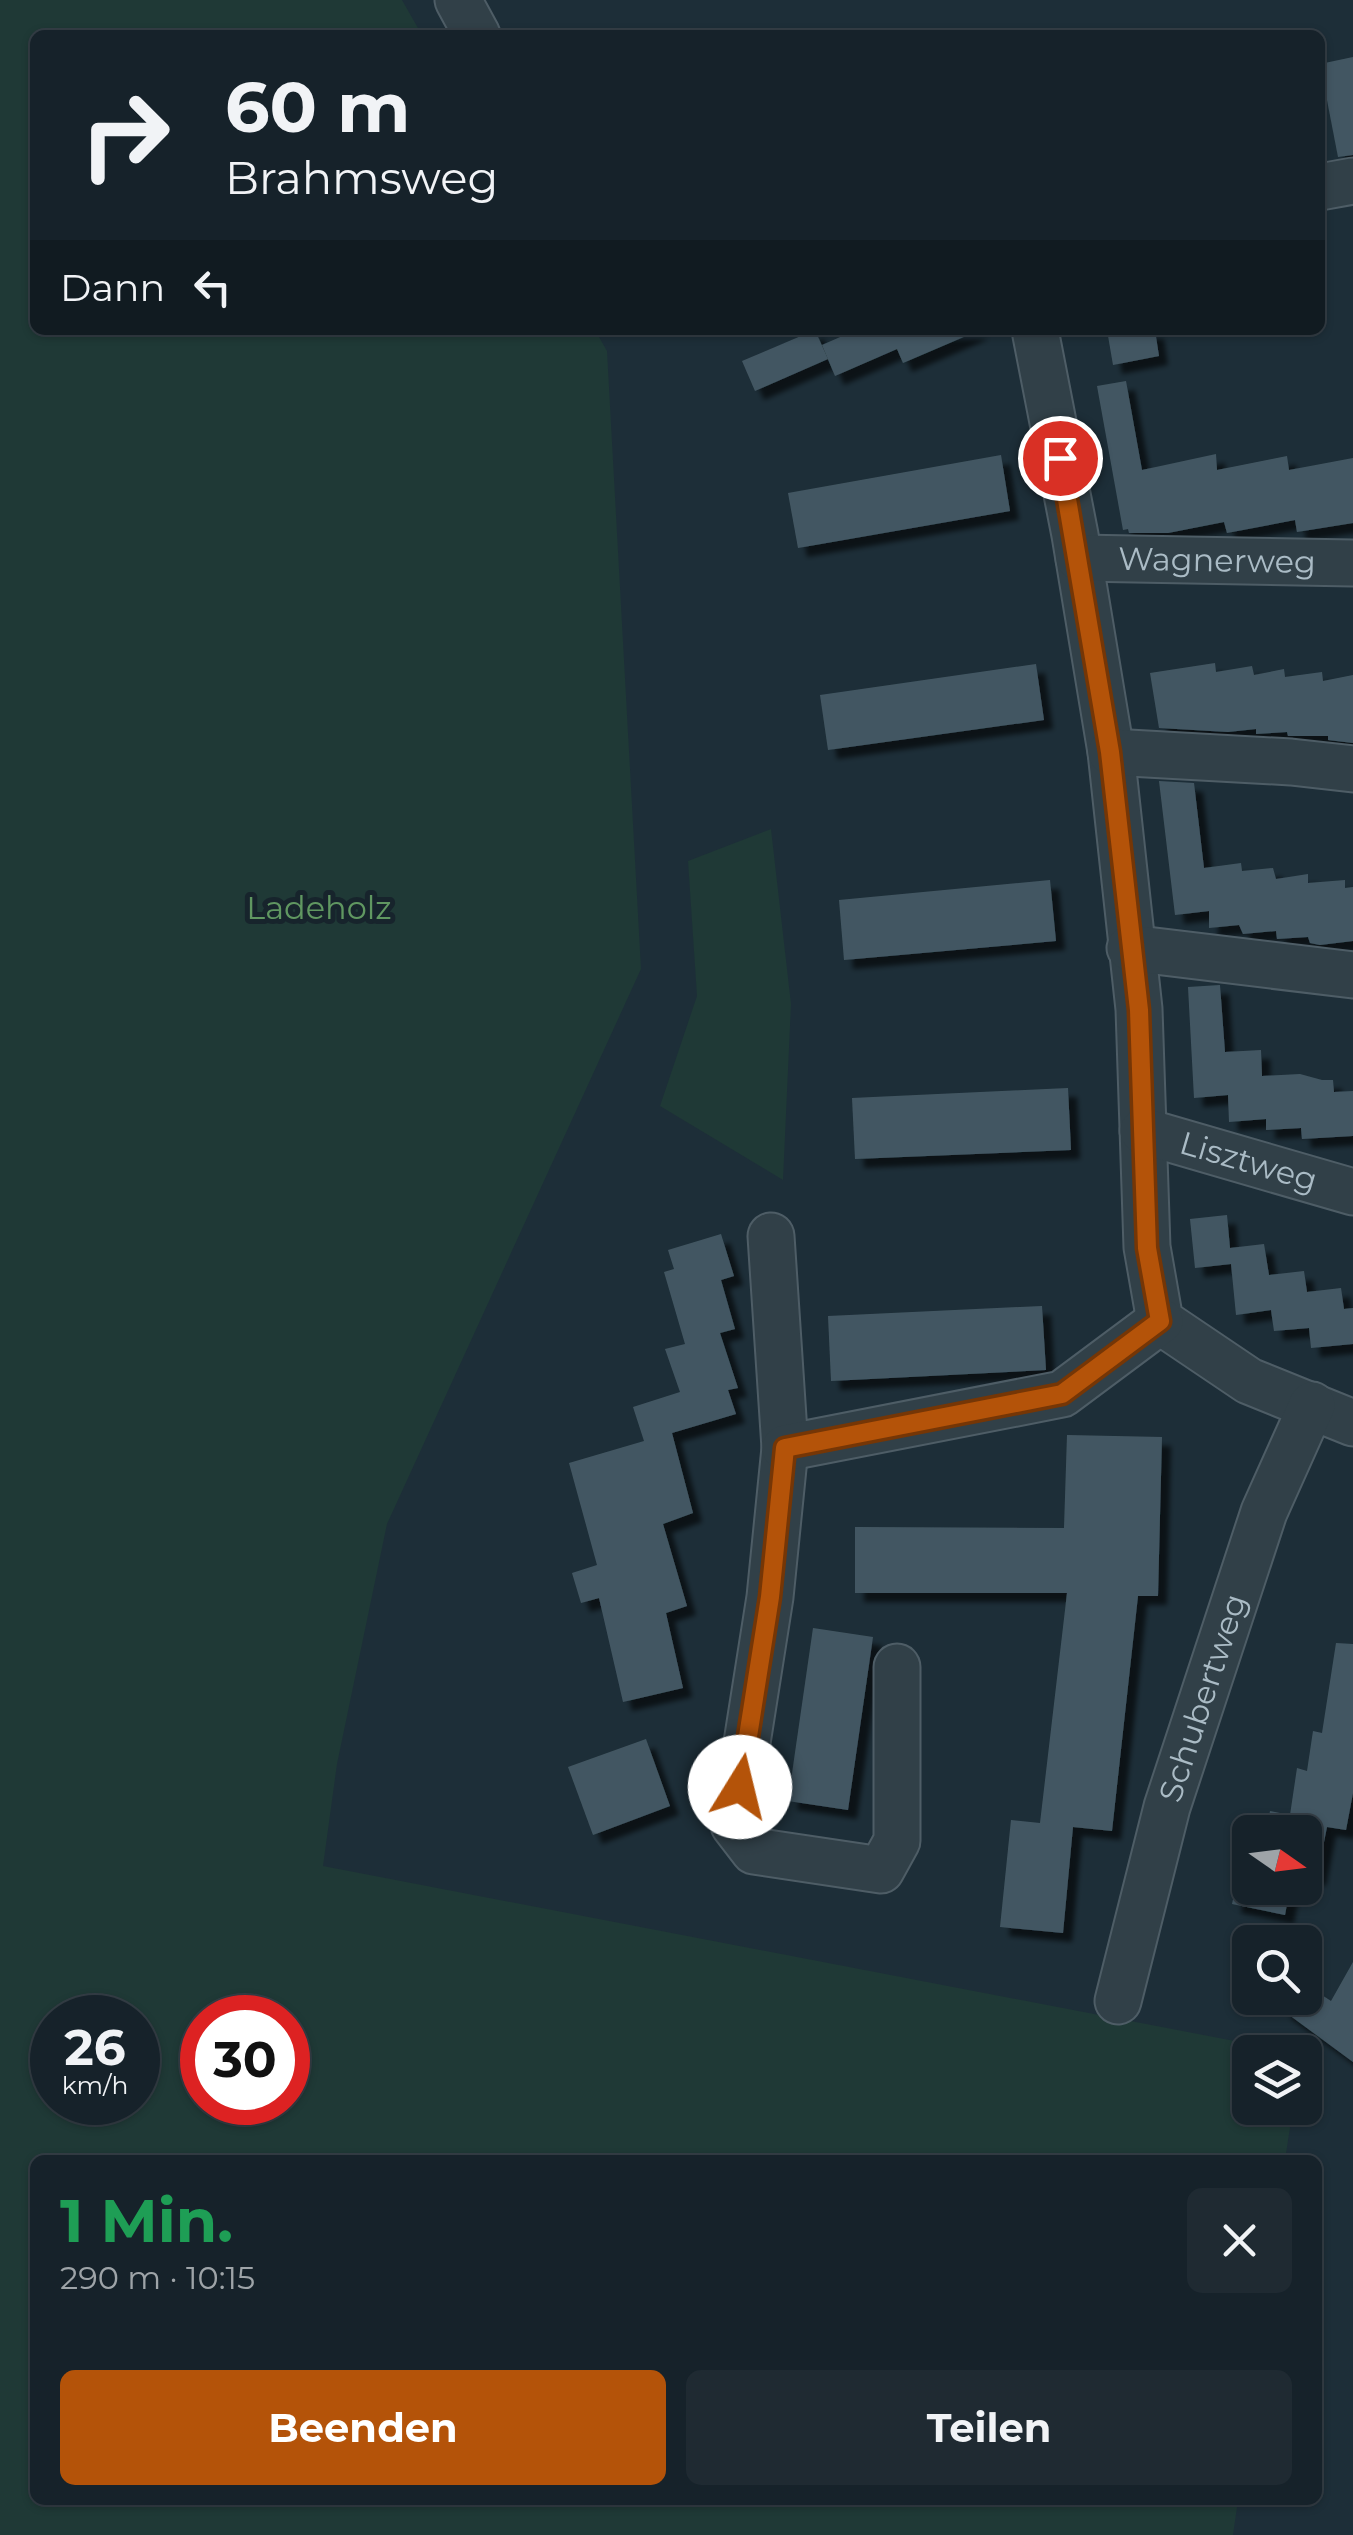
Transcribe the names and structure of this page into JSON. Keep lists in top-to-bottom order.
{
  "streets": {
    "street": ["Wagnerweg", "Lisztweg", "Schubertweg"]
  },
  "parks": ["Ladeholz"],
  "north": "right",
  "page": {
    "turn": ["60 m", "Brahmsweg"],
    "then": "Dann",
    "speed": "26 km/h",
    "limit": "30",
    "heading": ["1 Min.", "290 m · 10:15"],
    "buttons": ["Beenden", "Teilen"]
  }
}
